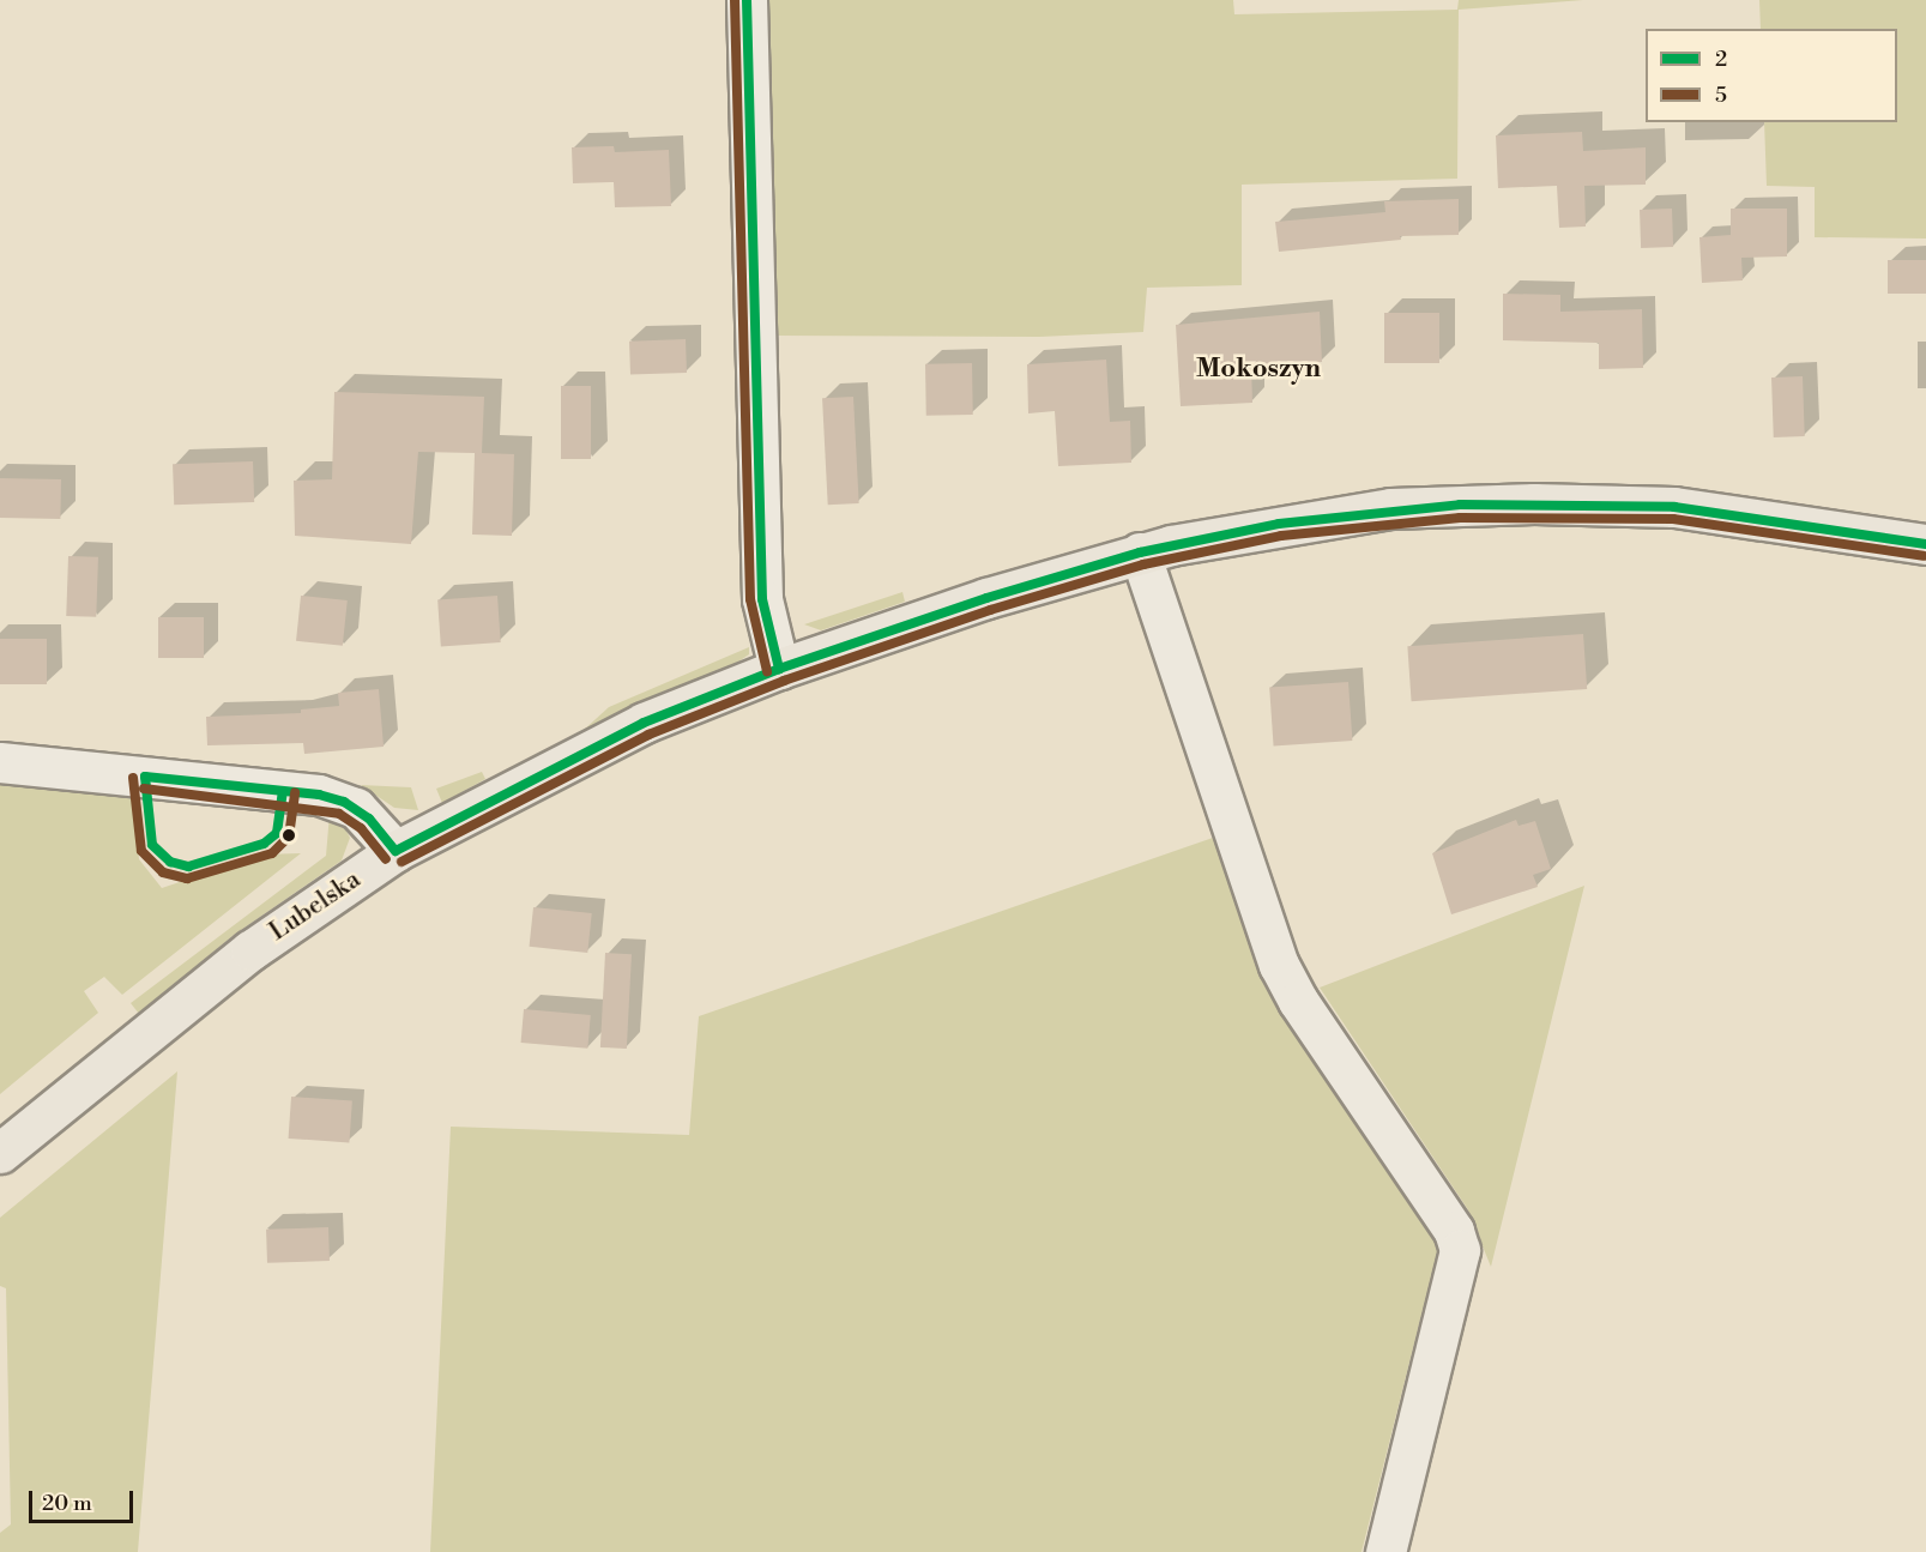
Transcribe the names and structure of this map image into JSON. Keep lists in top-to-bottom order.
{
  "streets": {
    "main road": ["Lubelska"]
  },
  "districts": ["Mokoszyn"],
  "lines": ["transit line 2", "transit line 5"],
  "legend": ["2", "5"],
  "scale_bar": "20 m"
}
